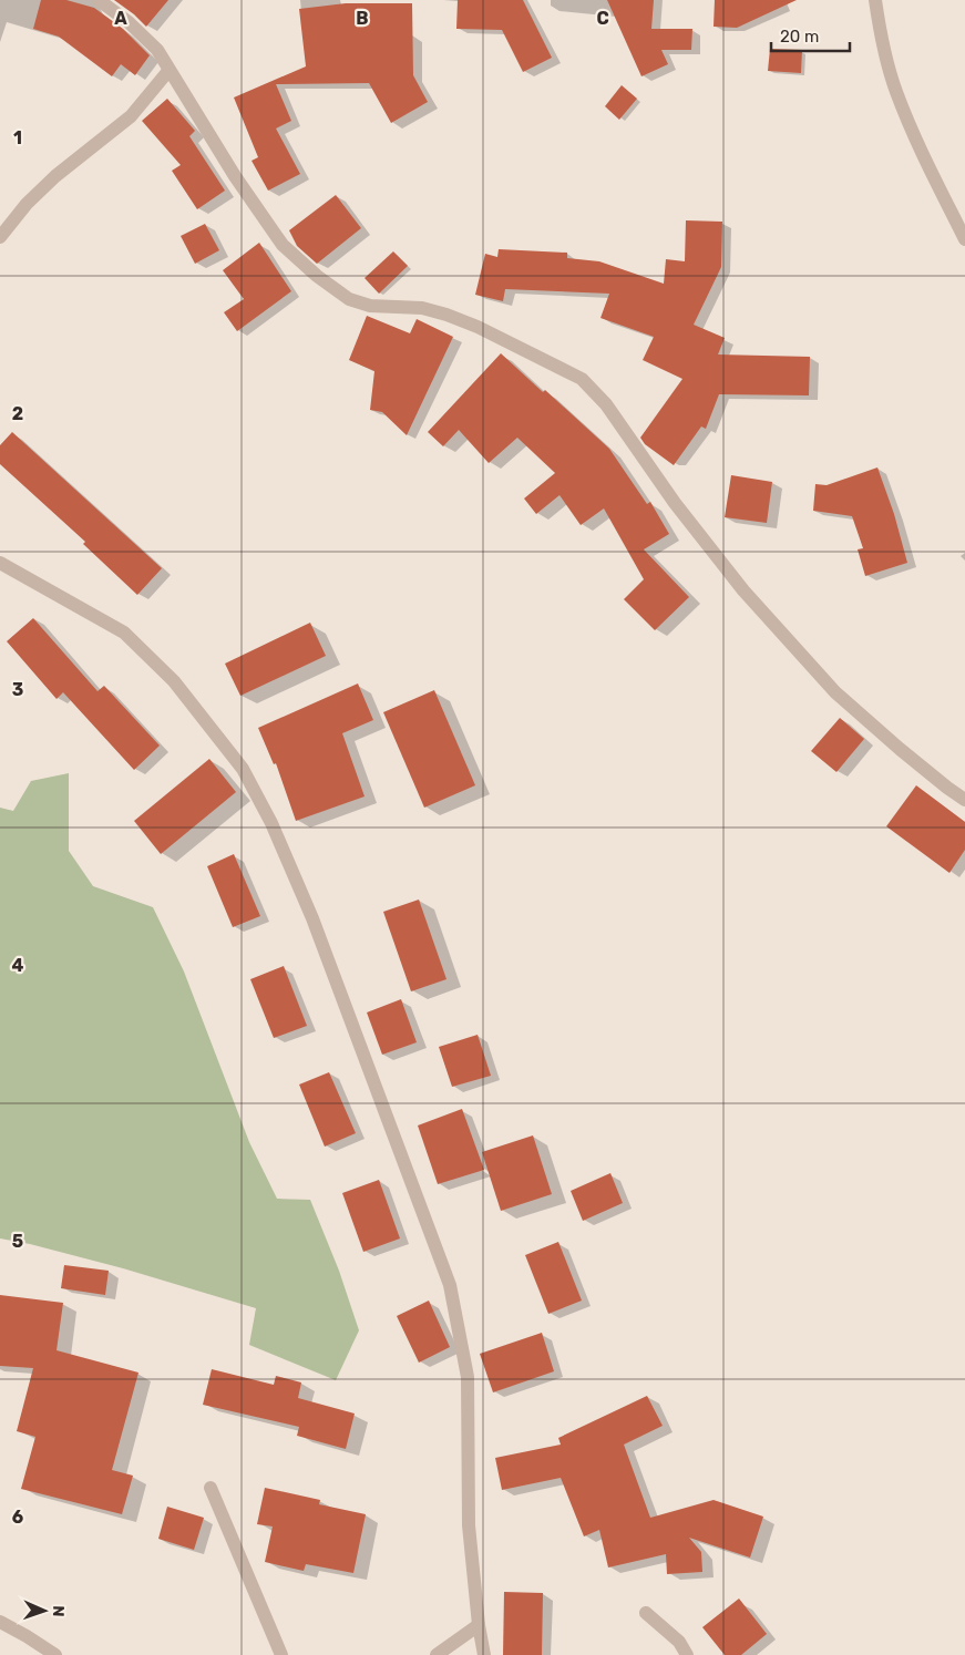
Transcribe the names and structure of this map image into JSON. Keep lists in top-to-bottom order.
{
  "scale_bar": "20 m",
  "north": "right",
  "grid": {
    "columns": ["A", "B", "C"],
    "rows": [
      "1",
      "2",
      "3",
      "4",
      "5",
      "6"
    ]
  }
}
